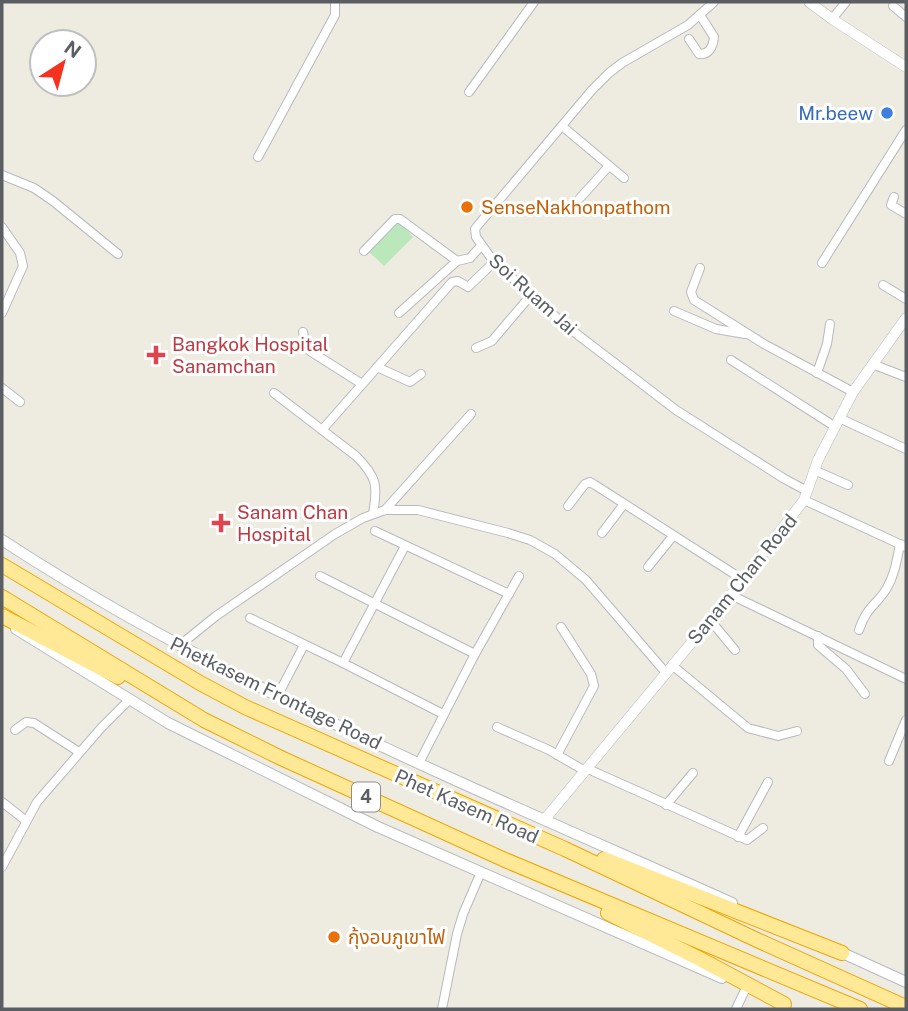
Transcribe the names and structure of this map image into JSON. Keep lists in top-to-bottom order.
{
  "streets": {
    "highway": ["4", "Phet Kasem Road"],
    "main road": ["Phetkasem Frontage Road"],
    "street": ["Soi Ruam Jai", "Sanam Chan Road"]
  },
  "crossings": [
    ["Soi Ruam Jai", "Sanam Chan Road"],
    ["Sanam Chan Road", "Phetkasem Frontage Road"]
  ],
  "places": {
    "other": ["Mr.beew", "SenseNakhonpathom", "กุ้งอบภูเขาไฟ"],
    "health": ["Bangkok Hospital Sanamchan", "Sanam Chan Hospital"]
  },
  "north": "top right"
}
